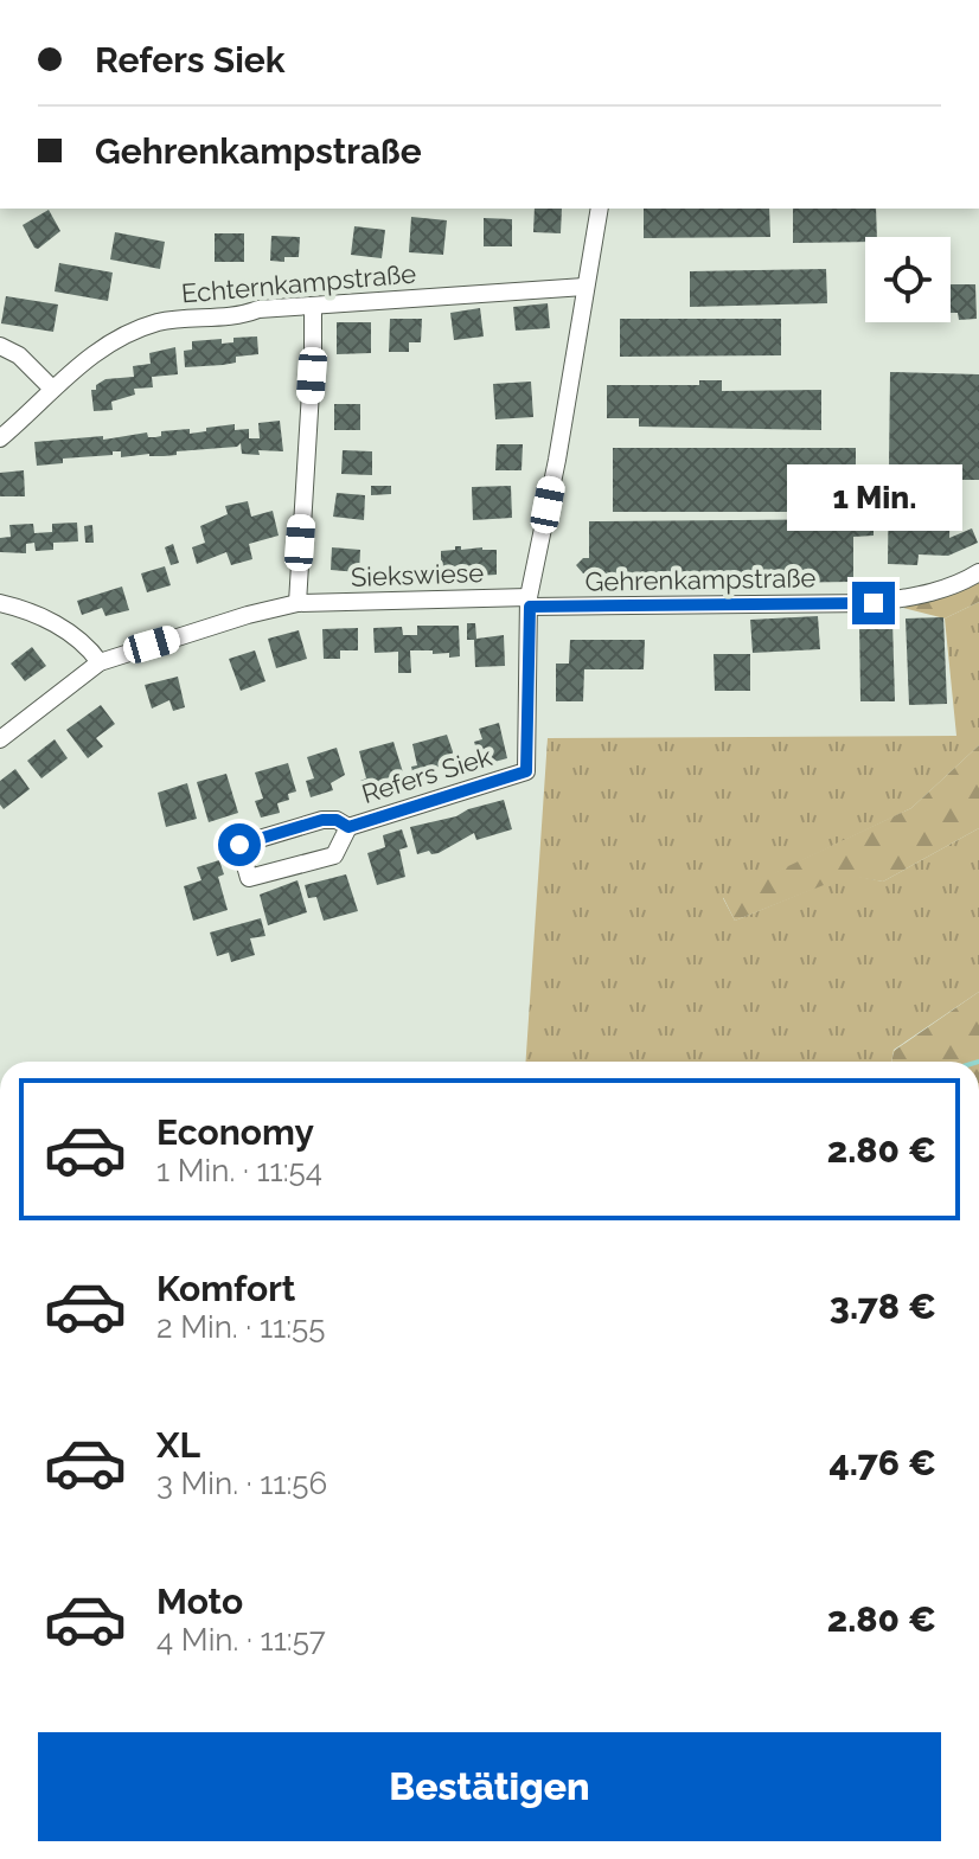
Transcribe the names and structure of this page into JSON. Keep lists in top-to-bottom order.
{
  "streets": {
    "street": [
      "Echternkampstraße",
      "Siekswiese",
      "Gehrenkampstraße",
      "Refers Siek"
    ]
  },
  "crossings": [
    ["Siekswiese", "Gehrenkampstraße"],
    ["Siekswiese", "Refers Siek"],
    ["Gehrenkampstraße", "Refers Siek"]
  ],
  "page": {
    "banner": ["Refers Siek", "Gehrenkampstraße"],
    "bubble": "1 Min.",
    "list": [
      {
        "name": "Economy",
        "note": "1 Min. · 11:54",
        "value": "2.80 €"
      },
      {
        "name": "Komfort",
        "note": "2 Min. · 11:55",
        "value": "3.78 €"
      },
      {
        "name": "XL",
        "note": "3 Min. · 11:56",
        "value": "4.76 €"
      },
      {
        "name": "Moto",
        "note": "4 Min. · 11:57",
        "value": "2.80 €"
      }
    ],
    "buttons": "Bestätigen"
  }
}
